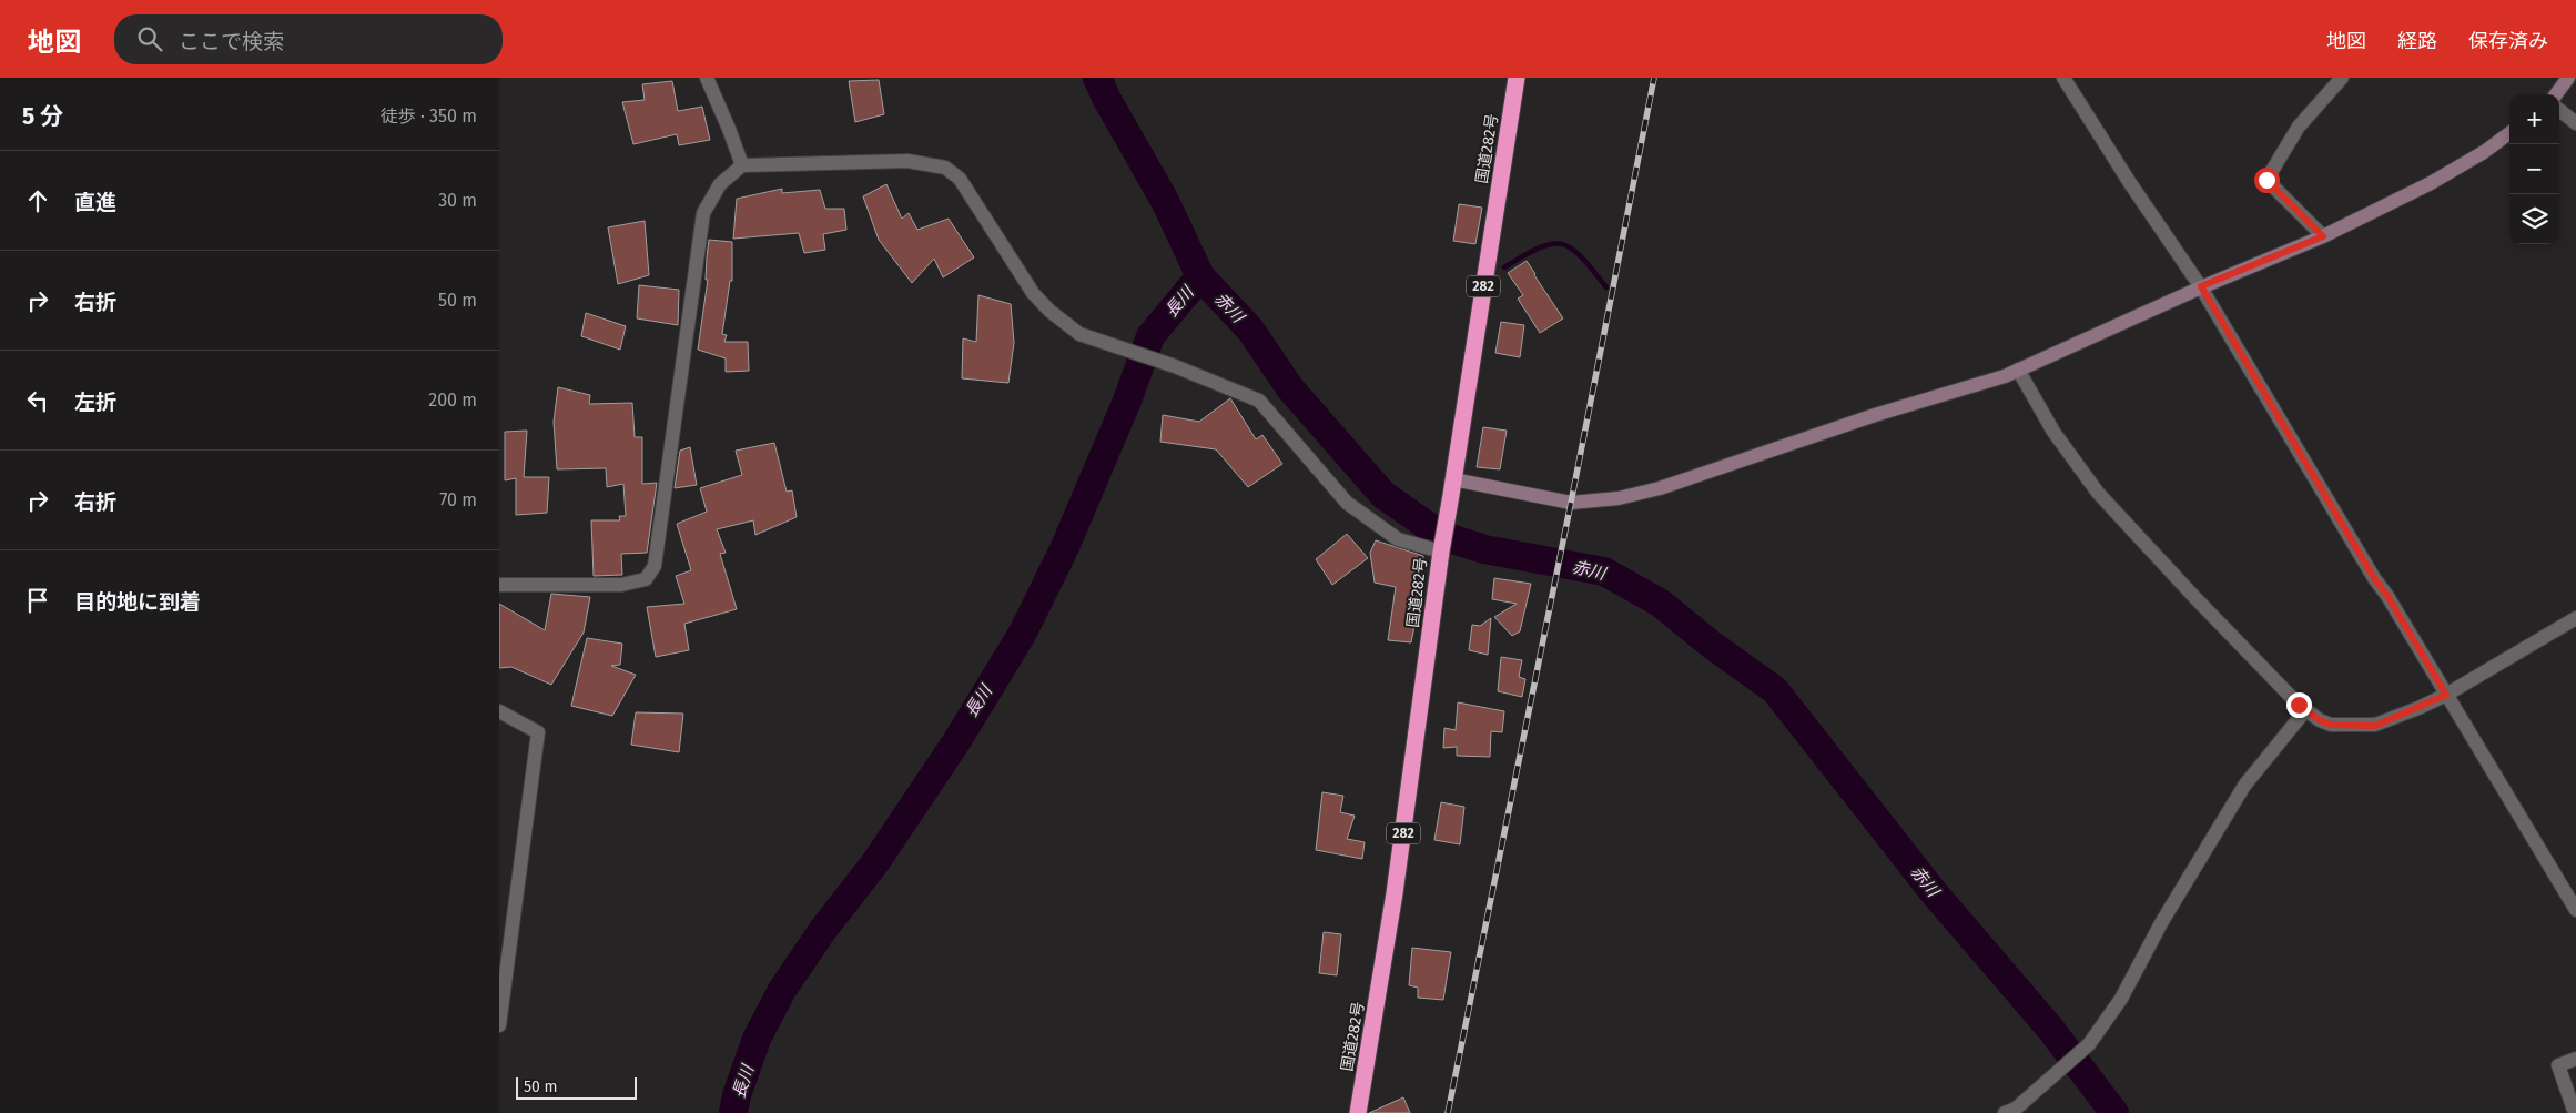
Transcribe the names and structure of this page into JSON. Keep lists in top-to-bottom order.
{
  "streets": {
    "highway": ["国道282号", "282"]
  },
  "water": ["長川", "赤川"],
  "scale_bar": "50 m",
  "page": {
    "header": "地図",
    "search": "ここで検索",
    "nav": ["地図", "経路", "保存済み"],
    "heading": ["5 分", "徒歩 · 350 m"],
    "map_buttons": ["+", "−"],
    "list": [
      ["直進", "30 m"],
      ["右折", "50 m"],
      ["左折", "200 m"],
      ["右折", "70 m"],
      "目的地に到着"
    ],
    "scale": "50 m"
  }
}
